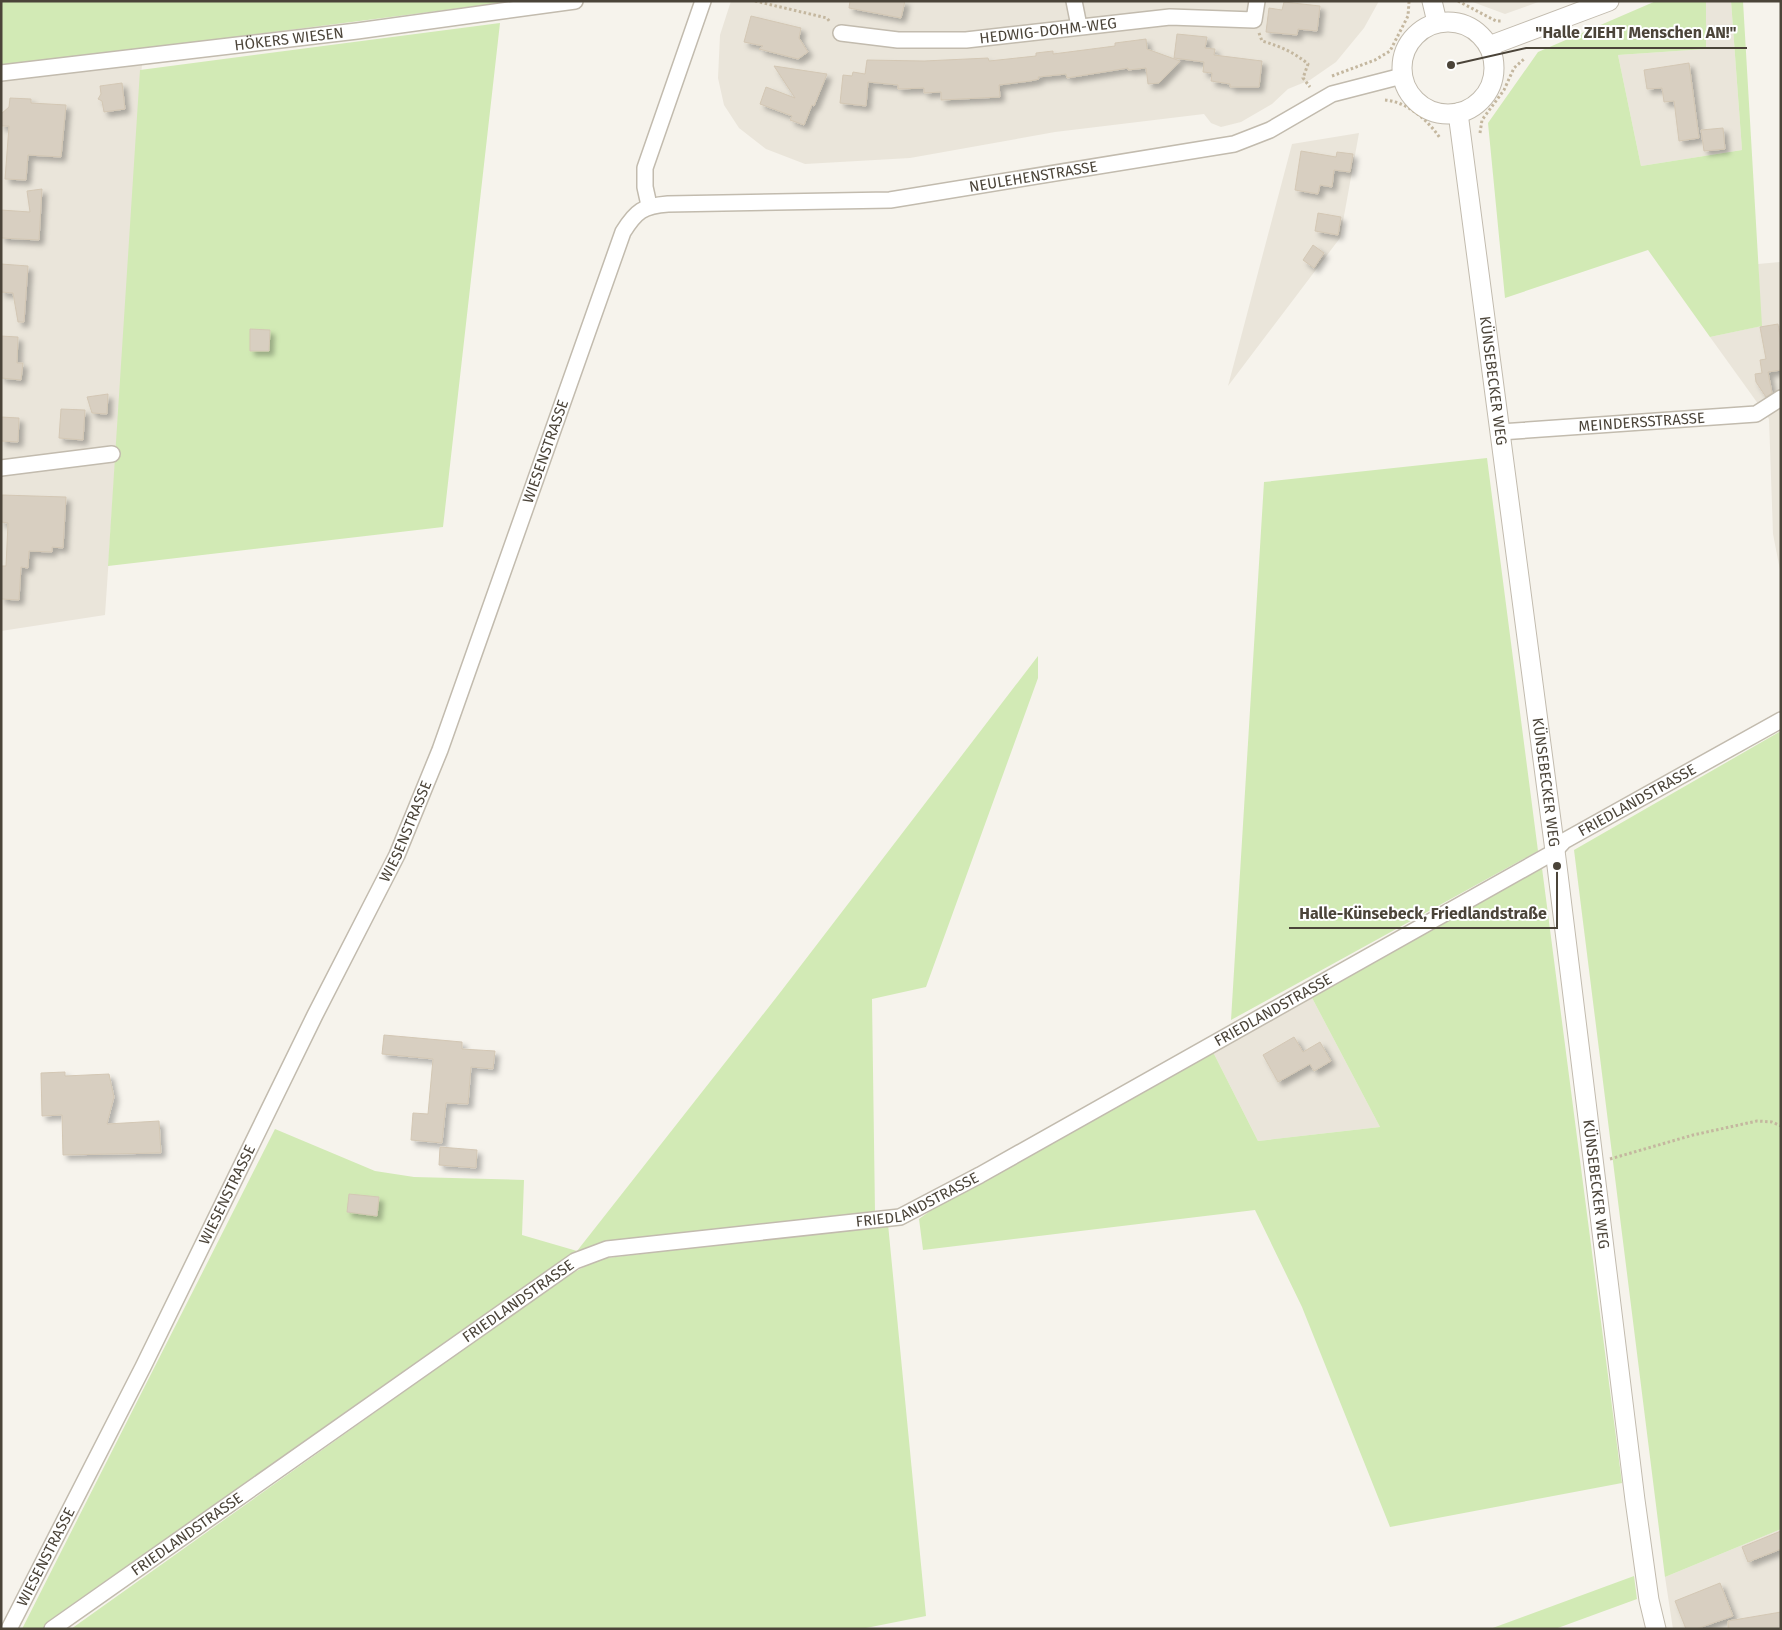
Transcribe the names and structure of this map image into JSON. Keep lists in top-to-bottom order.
{
  "streets": {
    "street": [
      "HEDWIG-DOHM-WEG",
      "HÖKERS WIESEN",
      "NEULEHENSTRASSE",
      "KÜNSEBECKER WEG",
      "MEINDERSSTRASSE",
      "WIESENSTRASSE",
      "FRIEDLANDSTRASSE"
    ]
  },
  "crossings": [
    ["NEULEHENSTRASSE", "KÜNSEBECKER WEG"],
    ["NEULEHENSTRASSE", "WIESENSTRASSE"],
    ["KÜNSEBECKER WEG", "MEINDERSSTRASSE"],
    ["KÜNSEBECKER WEG", "FRIEDLANDSTRASSE"]
  ],
  "places": ["\"Halle ZIEHT Menschen AN!\"", "Halle-Künsebeck, Friedlandstraße"]
}
